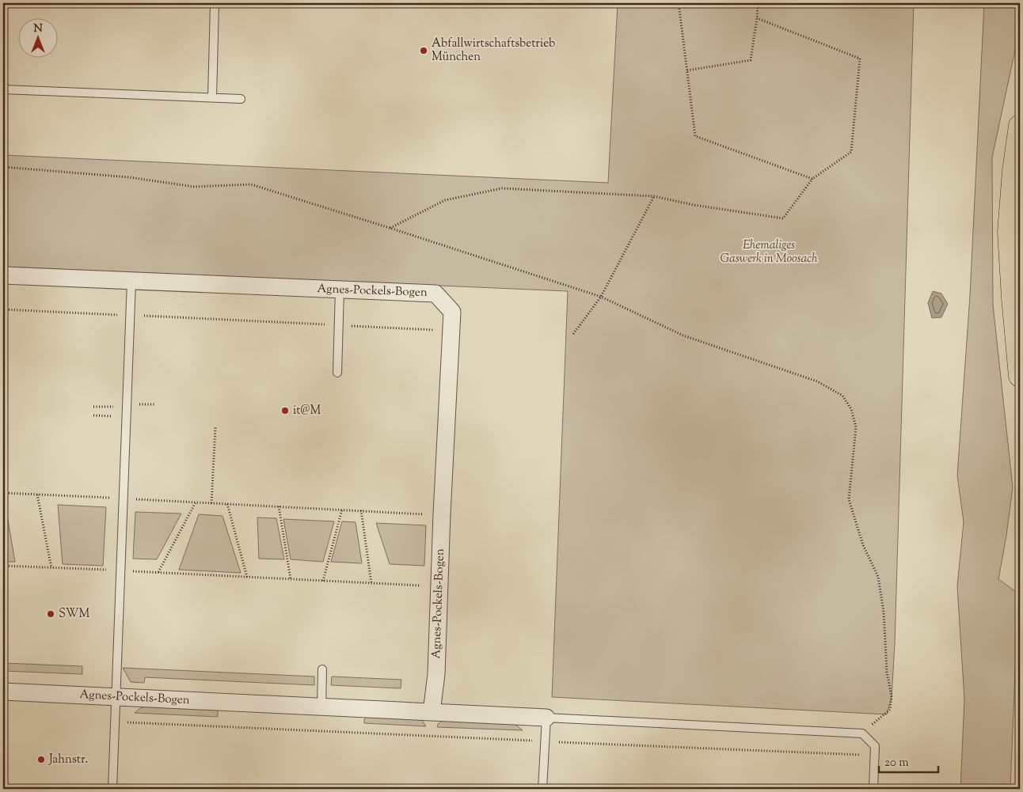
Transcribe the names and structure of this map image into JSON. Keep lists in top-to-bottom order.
{
  "streets": {
    "street": ["Agnes-Pockels-Bogen"]
  },
  "parks": ["Ehemaliges Gaswerk in Moosach"],
  "places": [
    "Abfallwirtschaftsbetrieb München",
    "it@M",
    "SWM",
    "Jahnstr."
  ],
  "scale_bar": "20 m",
  "north": "top"
}
